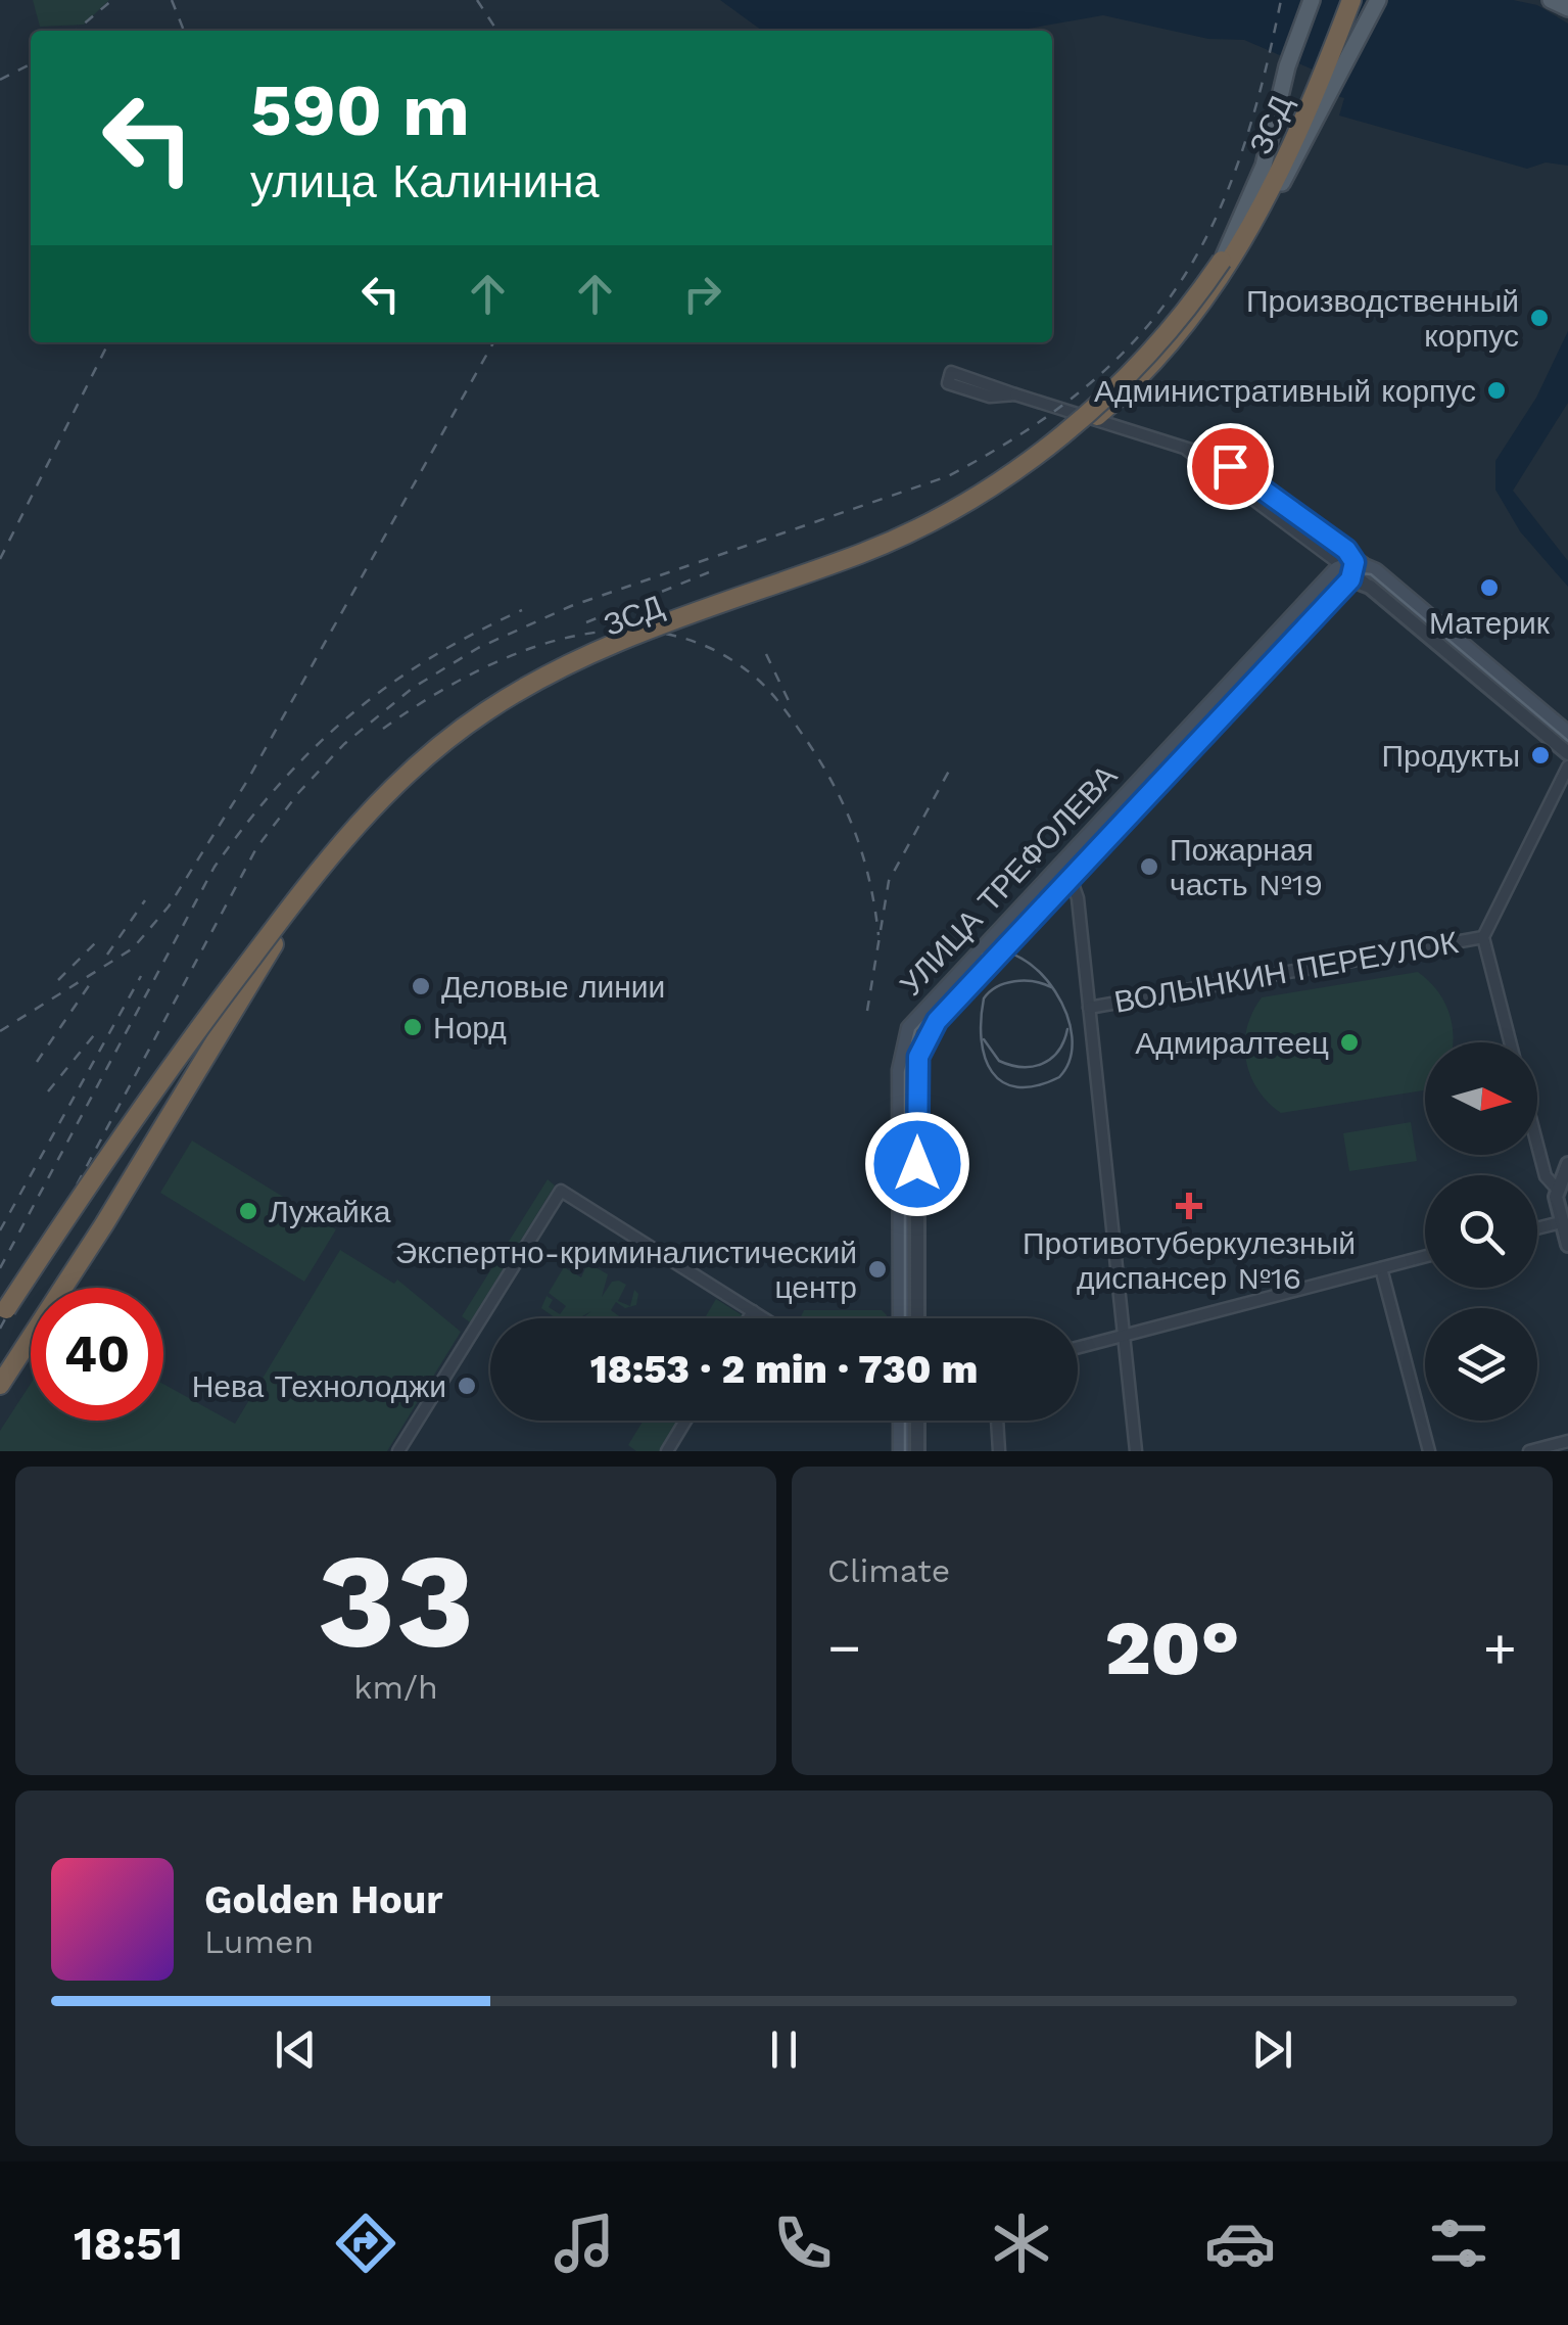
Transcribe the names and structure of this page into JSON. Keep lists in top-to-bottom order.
{
  "streets": {
    "highway": ["ЗСД"],
    "main road": ["УЛИЦА ТРЕФОЛЕВА"],
    "street": ["ВОЛЫНКИН ПЕРЕУЛОК"]
  },
  "places": {
    "other": [
      "Производственный корпус",
      "Административный корпус",
      "Материк",
      "Продукты",
      "Пожарная часть №19",
      "Деловые линии",
      "Норд",
      "Адмиралтеец",
      "Лужайка",
      "Экспертно-криминалистический центр",
      "Нева Технолоджи"
    ],
    "health": ["Противотуберкулезный диспансер №16"]
  },
  "north": "right",
  "page": {
    "turn": ["590 m", "улица Калинина"],
    "limit": "40",
    "trip": "18:53 · 2 min · 730 m",
    "tile": [
      ["33", "km/h"],
      "Climate"
    ],
    "heat": ["−", "20°", "+"],
    "song": ["Golden Hour", "Lumen"],
    "tabs": "18:51"
  }
}
